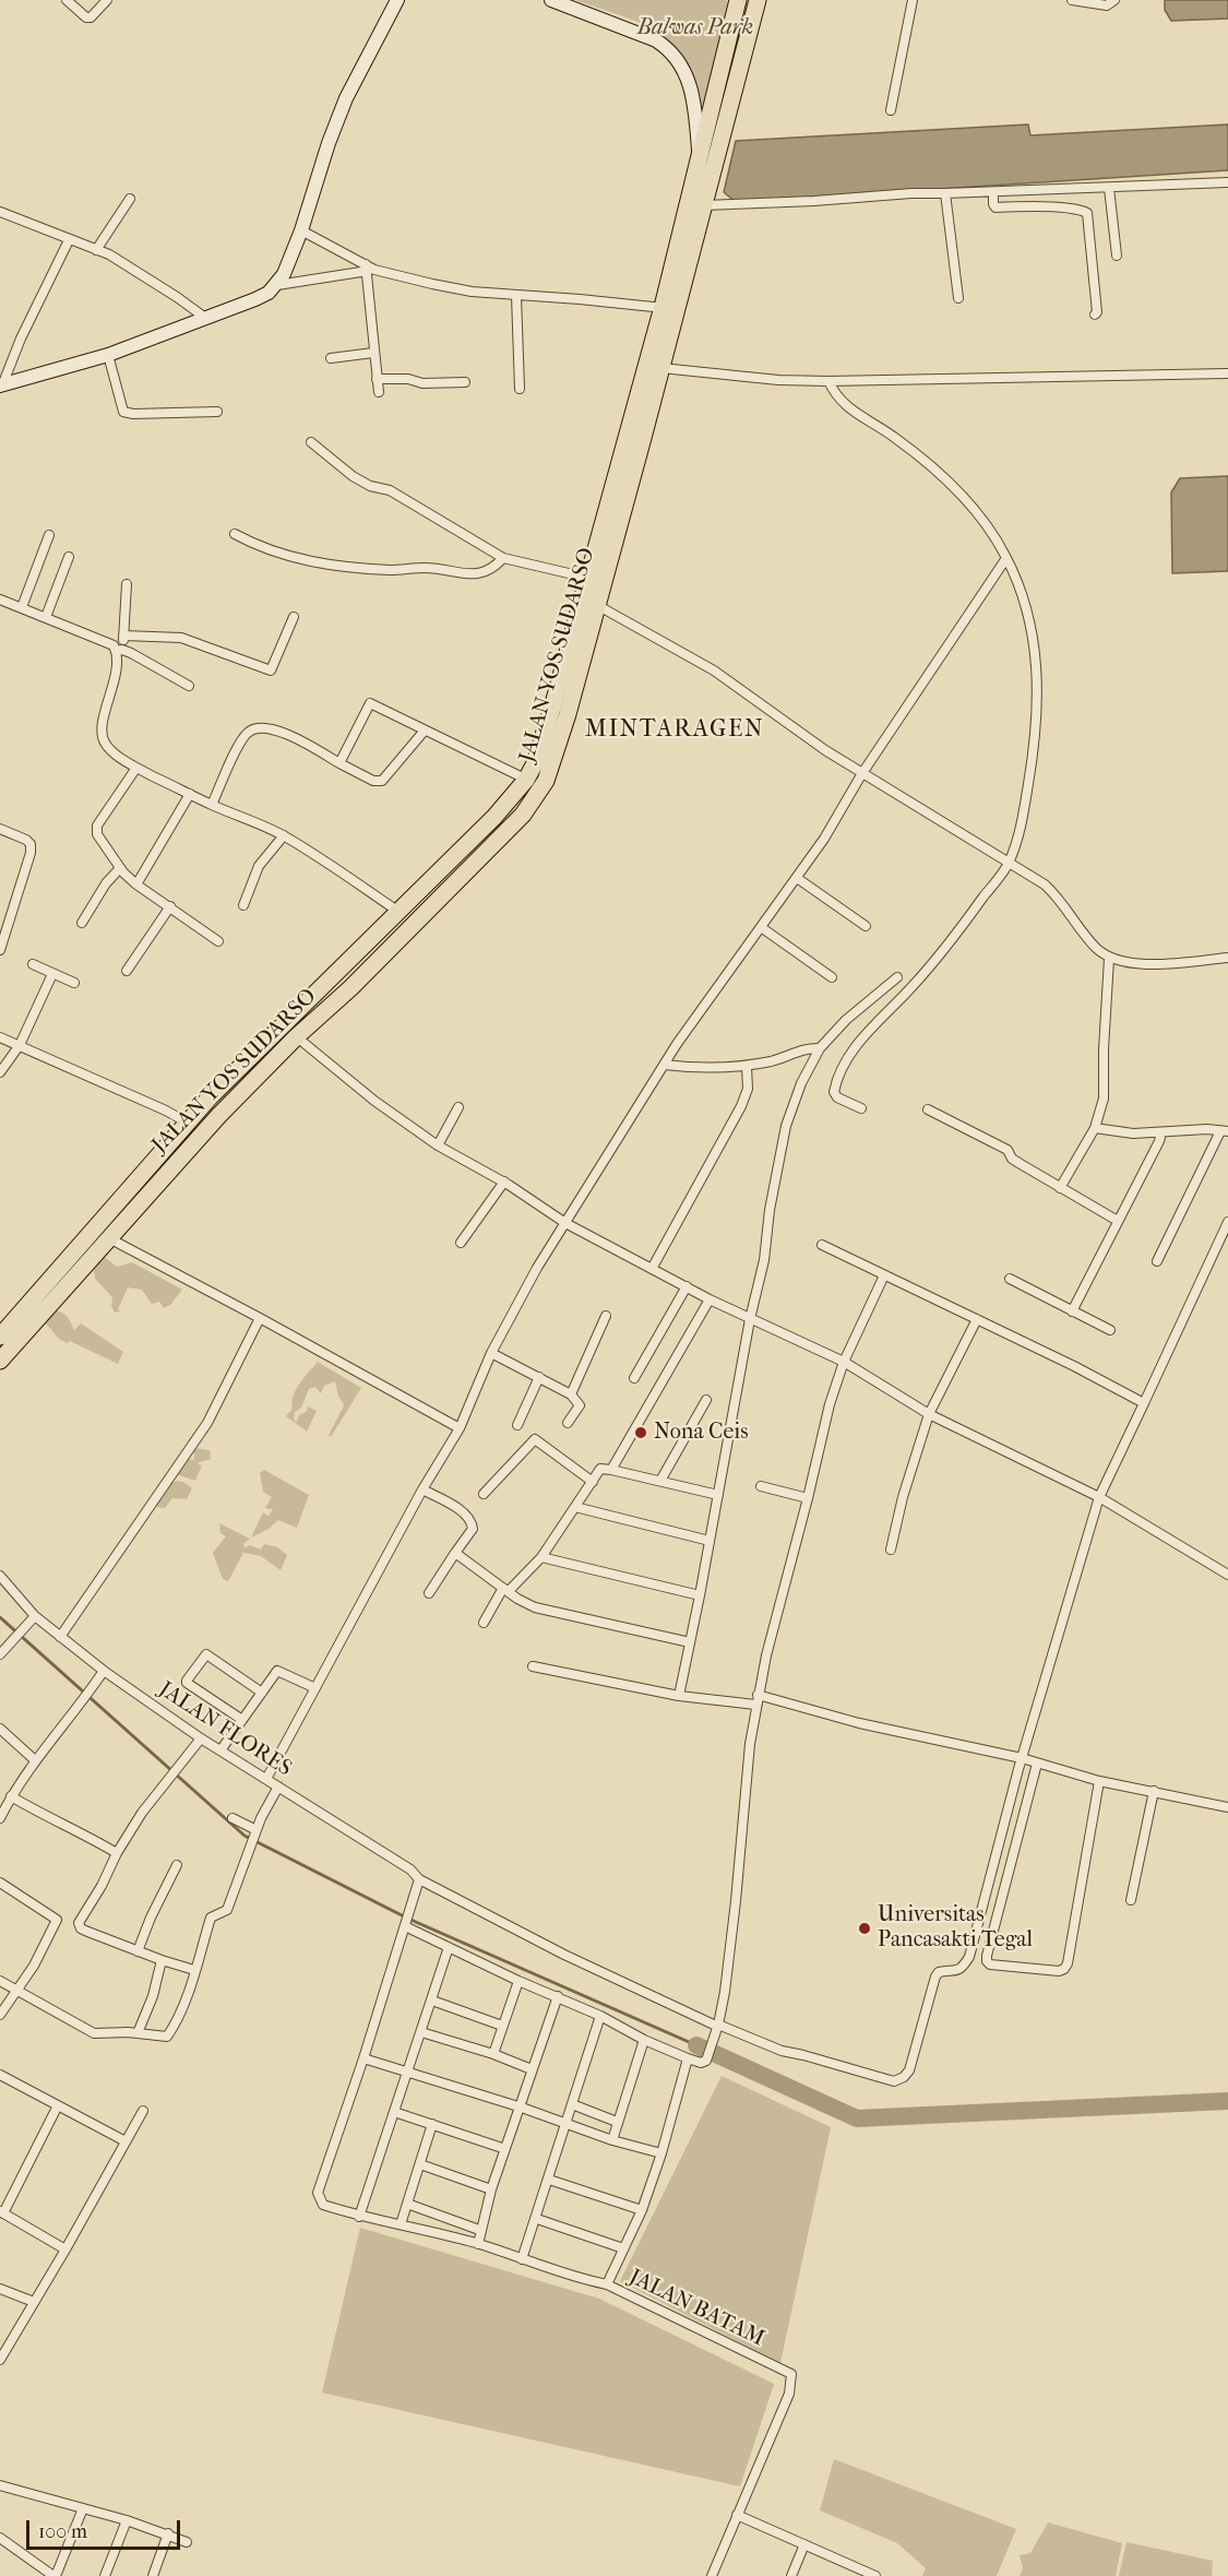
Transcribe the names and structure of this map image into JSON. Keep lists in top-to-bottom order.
{
  "streets": {
    "highway": ["JALAN YOS SUDARSO"],
    "street": ["JALAN FLORES", "JALAN BATAM"]
  },
  "districts": ["MINTARAGEN"],
  "parks": ["Balwas Park"],
  "places": ["Nona Ceis", "Universitas Pancasakti Tegal"],
  "scale_bar": "100 m"
}
